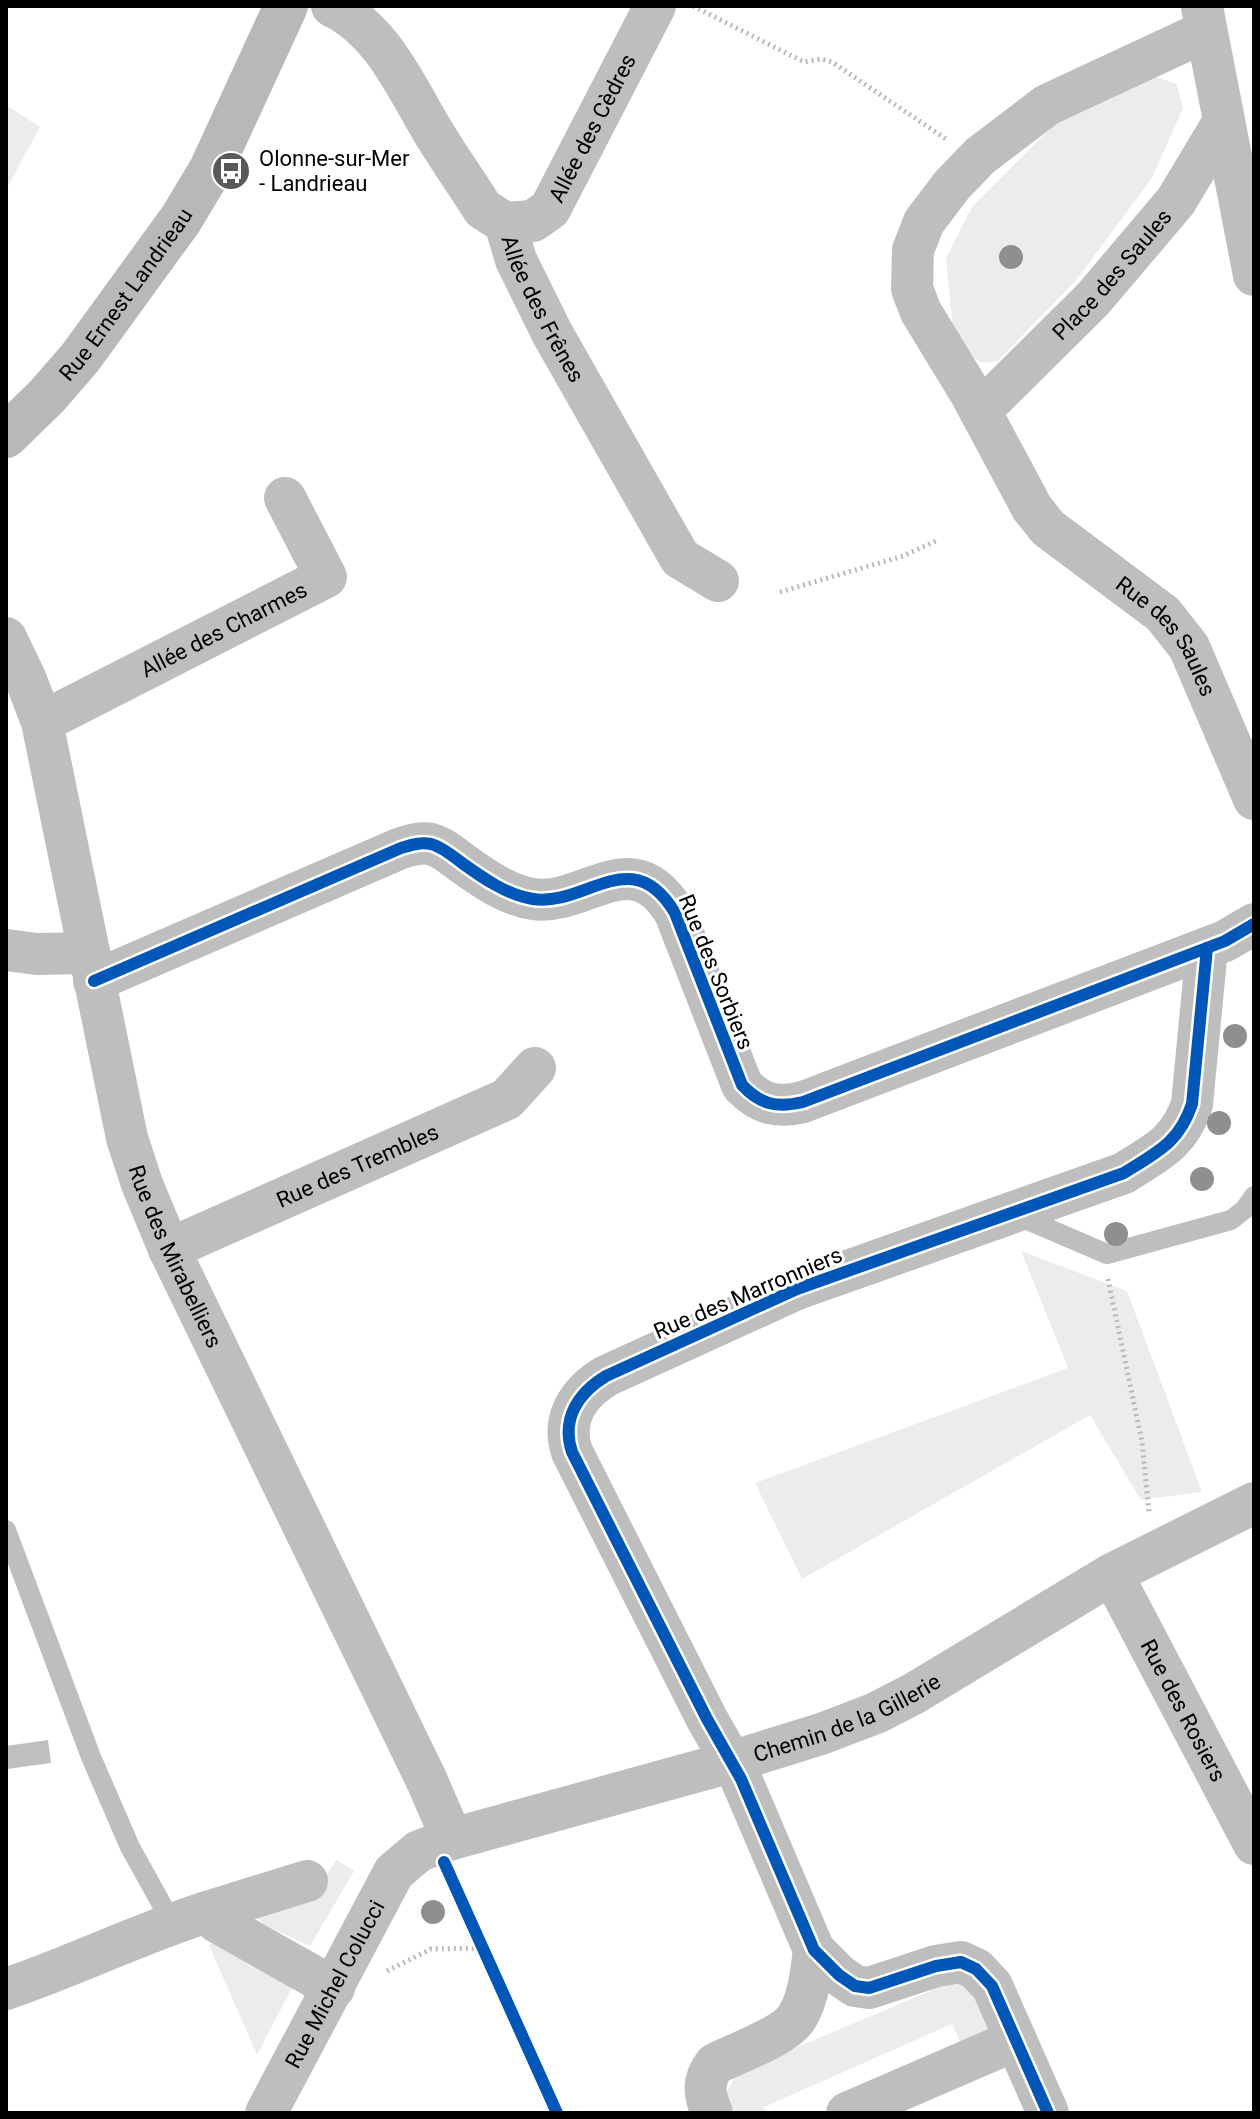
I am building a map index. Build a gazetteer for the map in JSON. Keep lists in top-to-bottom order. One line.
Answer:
{"streets":{"street":["Allée des Cèdres","Place des Saules","Rue Ernest Landrieau","Allée des Frênes","Allée des Charmes","Rue des Saules","Rue des Sorbiers","Rue des Trembles","Rue des Mirabelliers","Rue des Marronniers","Rue des Rosiers","Chemin de la Gillerie","Rue Michel Colucci"]},"crossings":[["Allée des Cèdres","Allée des Frênes"],["Place des Saules","Rue des Saules"],["Allée des Charmes","Rue des Mirabelliers"],["Rue des Sorbiers","Rue des Mirabelliers"],["Rue des Sorbiers","Rue des Marronniers"],["Rue des Trembles","Rue des Mirabelliers"],["Rue des Mirabelliers","Chemin de la Gillerie"],["Rue des Marronniers","Chemin de la Gillerie"],["Rue des Rosiers","Chemin de la Gillerie"],["Chemin de la Gillerie","Rue Michel Colucci"]],"places":{"bus stop":["Olonne-sur-Mer - Landrieau"]}}
